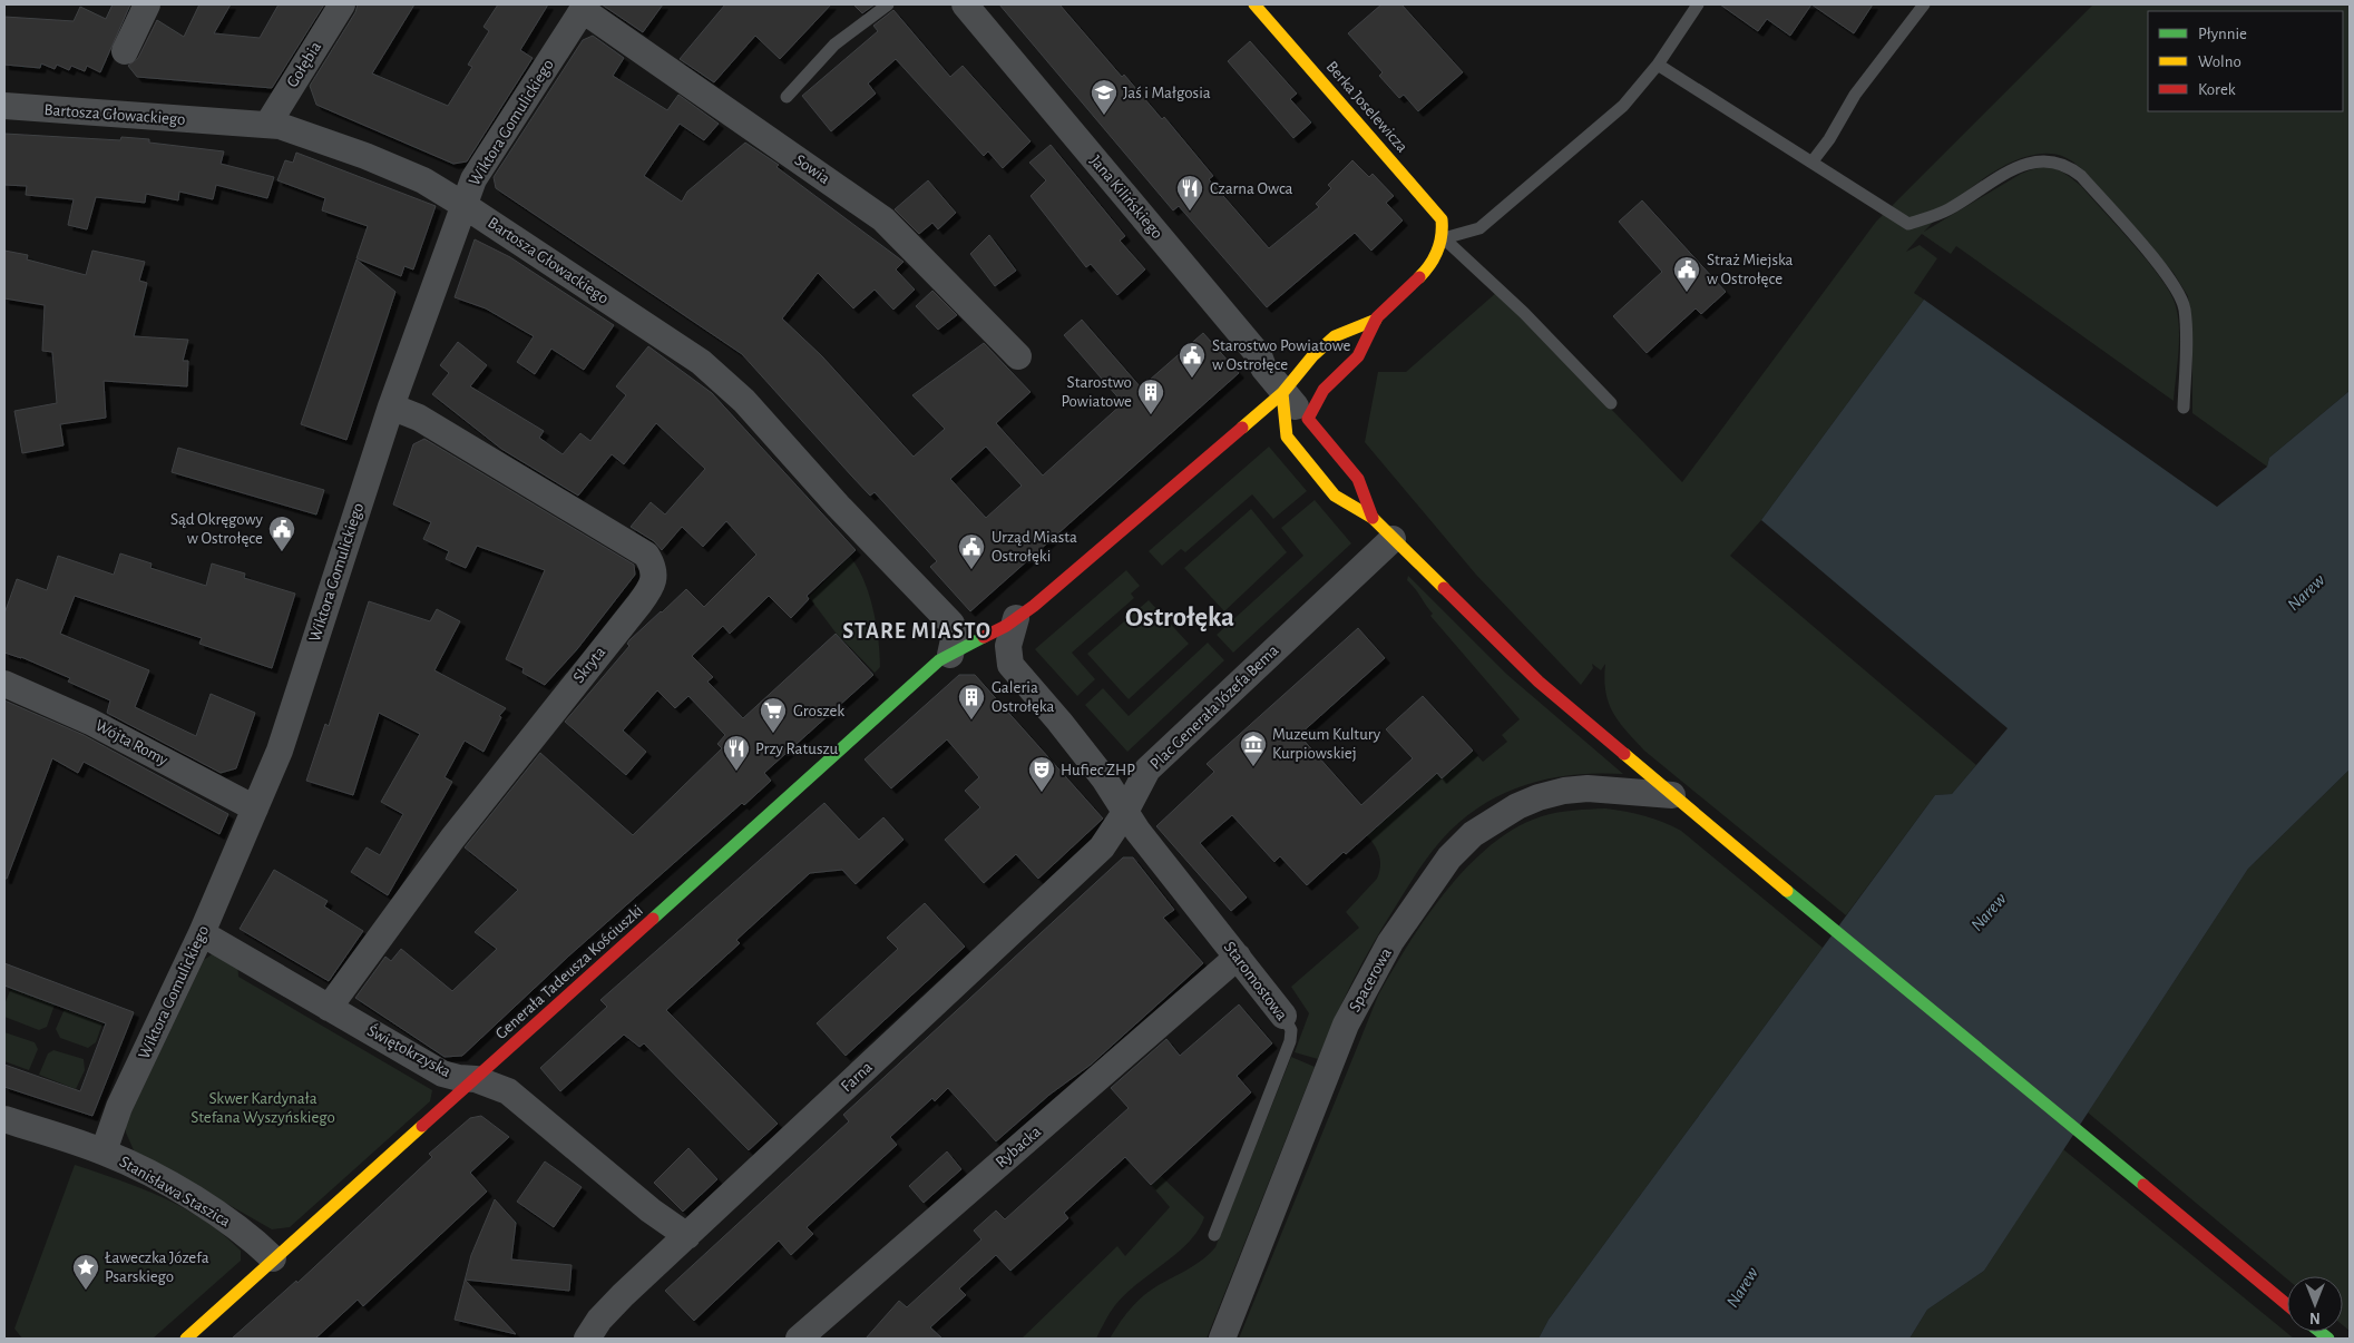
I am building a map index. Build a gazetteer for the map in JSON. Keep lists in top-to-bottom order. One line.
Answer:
{"streets":{"street":["Gołębia","Berka Joselewicza","Bartosza Głowackiego","Wiktora Gomulickiego","Sowia","Jana Kilińskiego","Skryta","Plac Generała Józefa Bema","Wójta Romy","Generała Tadeusza Kościuszki","Spacerowa","Staromostowa","Świętokrzyska","Farna","Rybacka","Stanisława Staszica"]},"crossings":[["Gołębia","Bartosza Głowackiego"],["Bartosza Głowackiego","Wiktora Gomulickiego"],["Bartosza Głowackiego","Generała Tadeusza Kościuszki"],["Wiktora Gomulickiego","Sowia"],["Wiktora Gomulickiego","Skryta"],["Wiktora Gomulickiego","Wójta Romy"],["Wiktora Gomulickiego","Świętokrzyska"],["Wiktora Gomulickiego","Stanisława Staszica"],["Skryta","Świętokrzyska"],["Plac Generała Józefa Bema","Staromostowa"],["Plac Generała Józefa Bema","Farna"],["Generała Tadeusza Kościuszki","Świętokrzyska"],["Generała Tadeusza Kościuszki","Stanisława Staszica"],["Staromostowa","Farna"],["Staromostowa","Rybacka"],["Świętokrzyska","Farna"]],"districts":["Ostrołęka","STARE MIASTO"],"water":["Narew"],"parks":["Skwer Kardynała Stefana Wyszyńskiego"],"places":{"school or university":["Jaś i Małgosia"],"restaurant":["Czarna Owca","Przy Ratuszu"],"public building":["Straż Miejska w Ostrołęce","Starostwo Powiatowe w Ostrołęce","Sąd Okręgowy w Ostrołęce","Urząd Miasta Ostrołęki"],"building":["Starostwo Powiatowe","Galeria Ostrołęka"],"supermarket":["Groszek"],"museum":["Muzeum Kultury Kurpiowskiej"],"theatre":["Hufiec ZHP"],"place":["Ławeczka Józefa Psarskiego"]},"legend":["Płynnie","Wolno","Korek"],"north":"bottom"}
